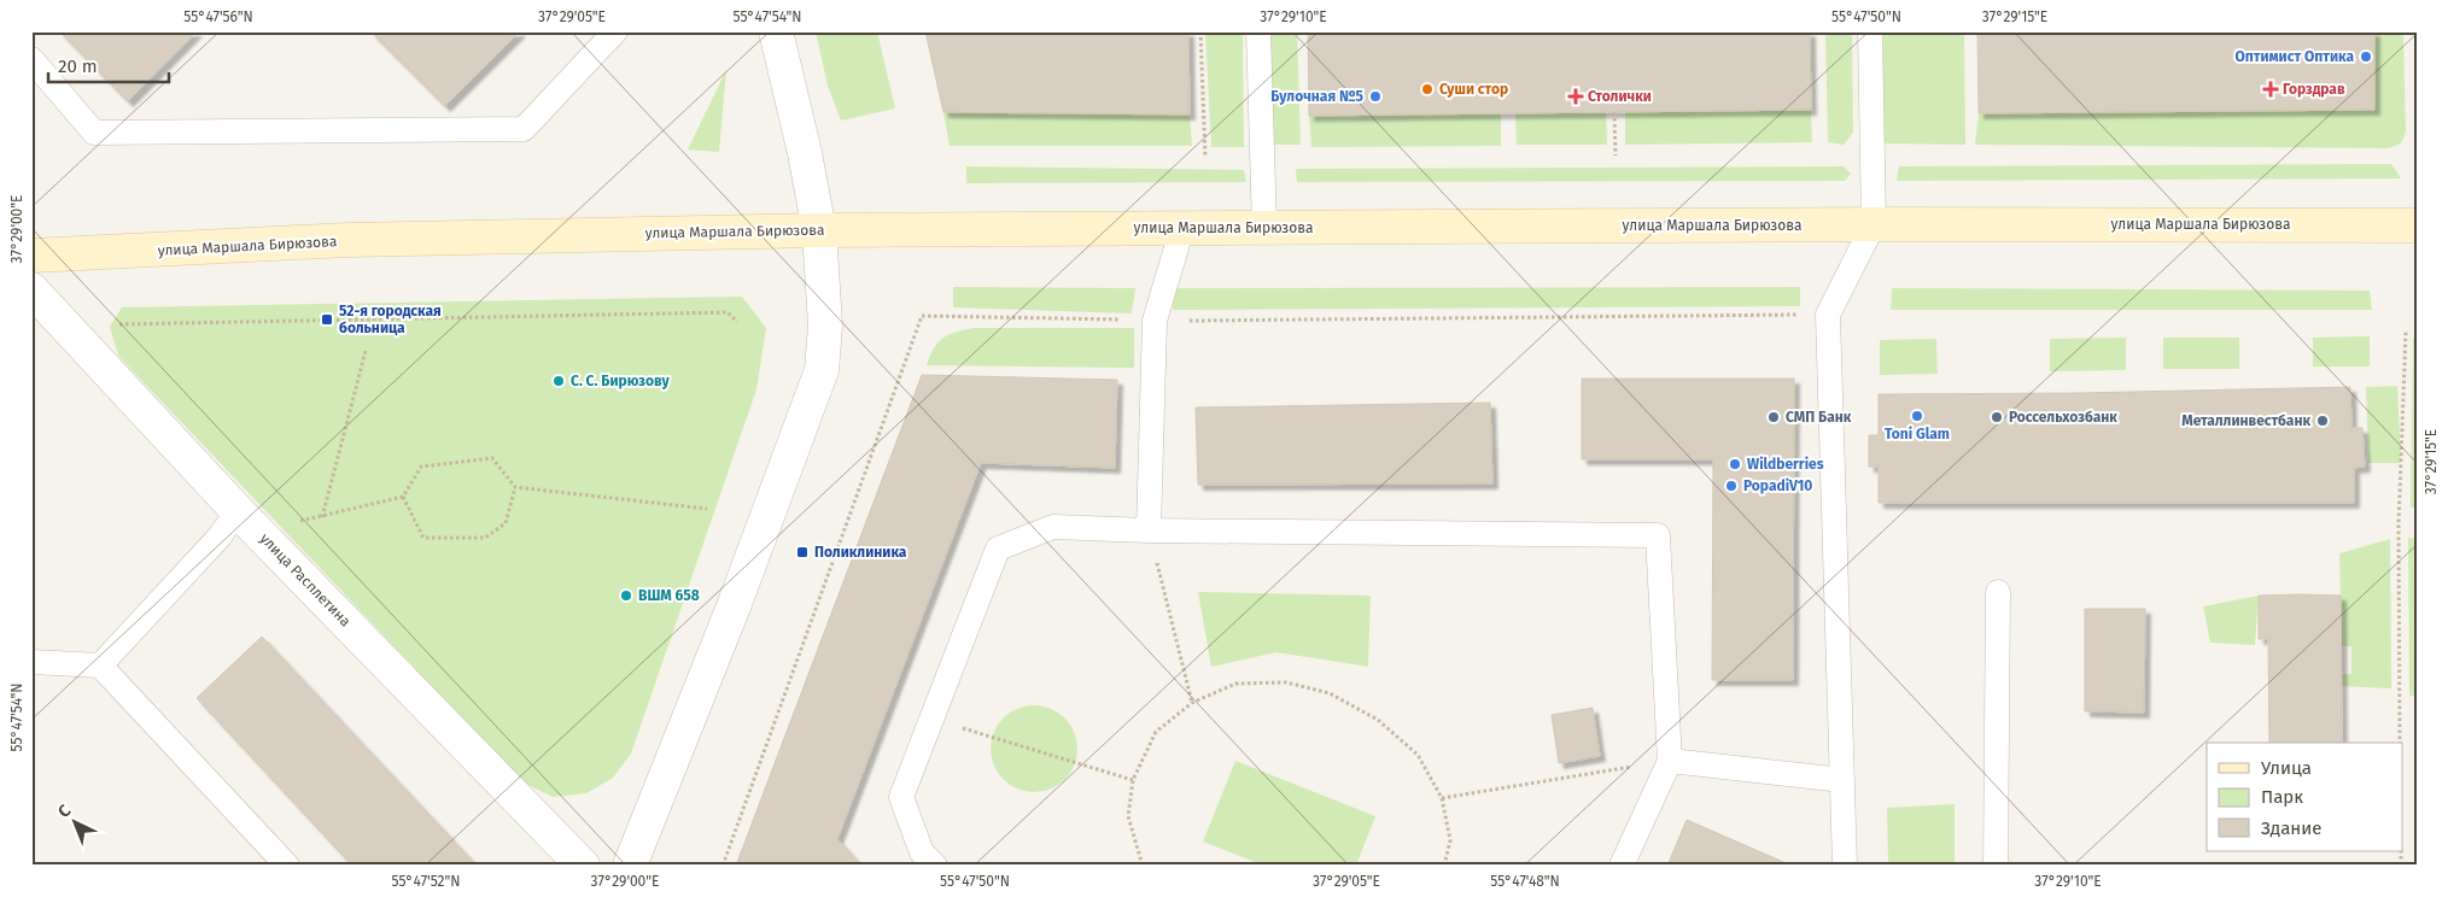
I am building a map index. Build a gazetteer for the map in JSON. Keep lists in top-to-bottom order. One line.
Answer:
{"streets":{"main road":["улица Маршала Бирюзова"],"street":["улица Расплетина"]},"places":{"other":["Оптимист Оптика","Суши стор","Булочная №5","С. С. Бирюзову","Toni Glam","СМП Банк","Россельхозбанк","Металлинвестбанк","Wildberries","PopadiV10","ВШM 658"],"health":["Горздрав","Столички"],"transit":["52-я городская больница","Поликлиника"]},"legend":["Улица","Парк","Здание"],"scale_bar":"20 m","north":"top left","coordinates":["55°47'56\"N","37°29'05\"E","55°47'54\"N","37°29'10\"E","55°47'50\"N","37°29'15\"E","37°29'00\"E","55°47'52\"N","55°47'48\"N"]}
